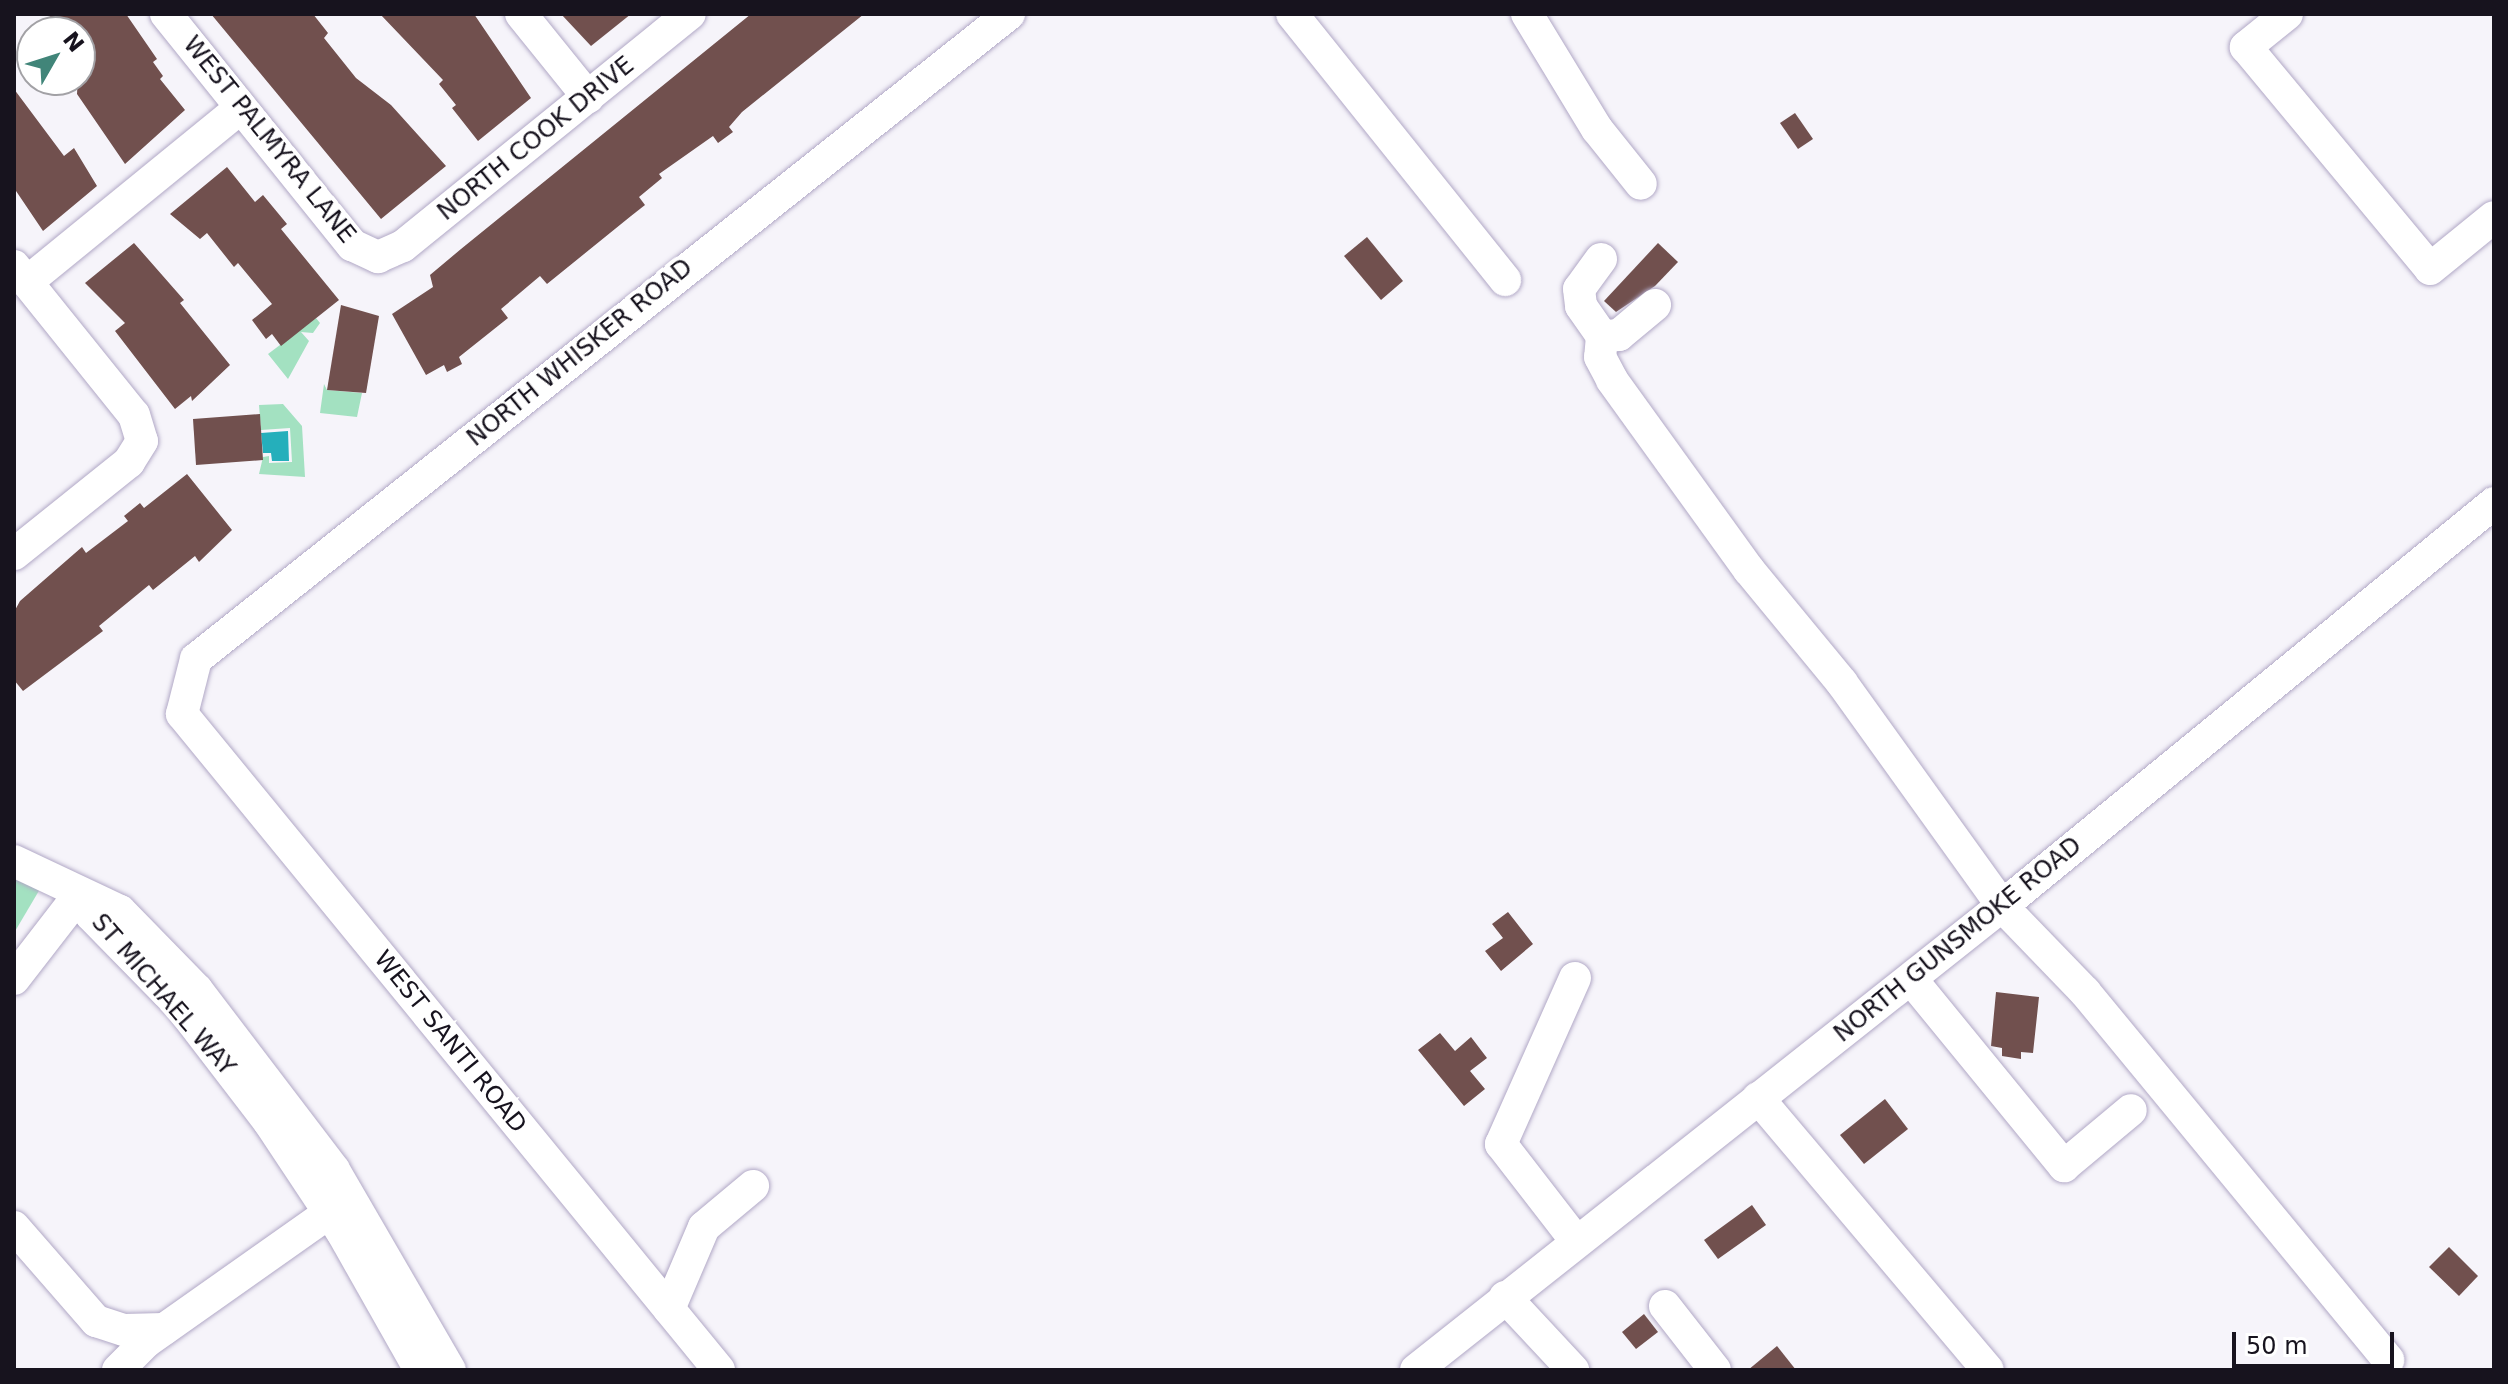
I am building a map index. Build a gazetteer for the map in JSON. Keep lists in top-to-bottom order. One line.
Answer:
{"streets":{"street":["NORTH COOK DRIVE","WEST PALMYRA LANE","NORTH WHISKER ROAD","NORTH GUNSMOKE ROAD","ST MICHAEL WAY","WEST SANTI ROAD"]},"crossings":[["NORTH COOK DRIVE","WEST PALMYRA LANE"],["NORTH WHISKER ROAD","WEST SANTI ROAD"]],"scale_bar":"50 m","north":"top right"}
